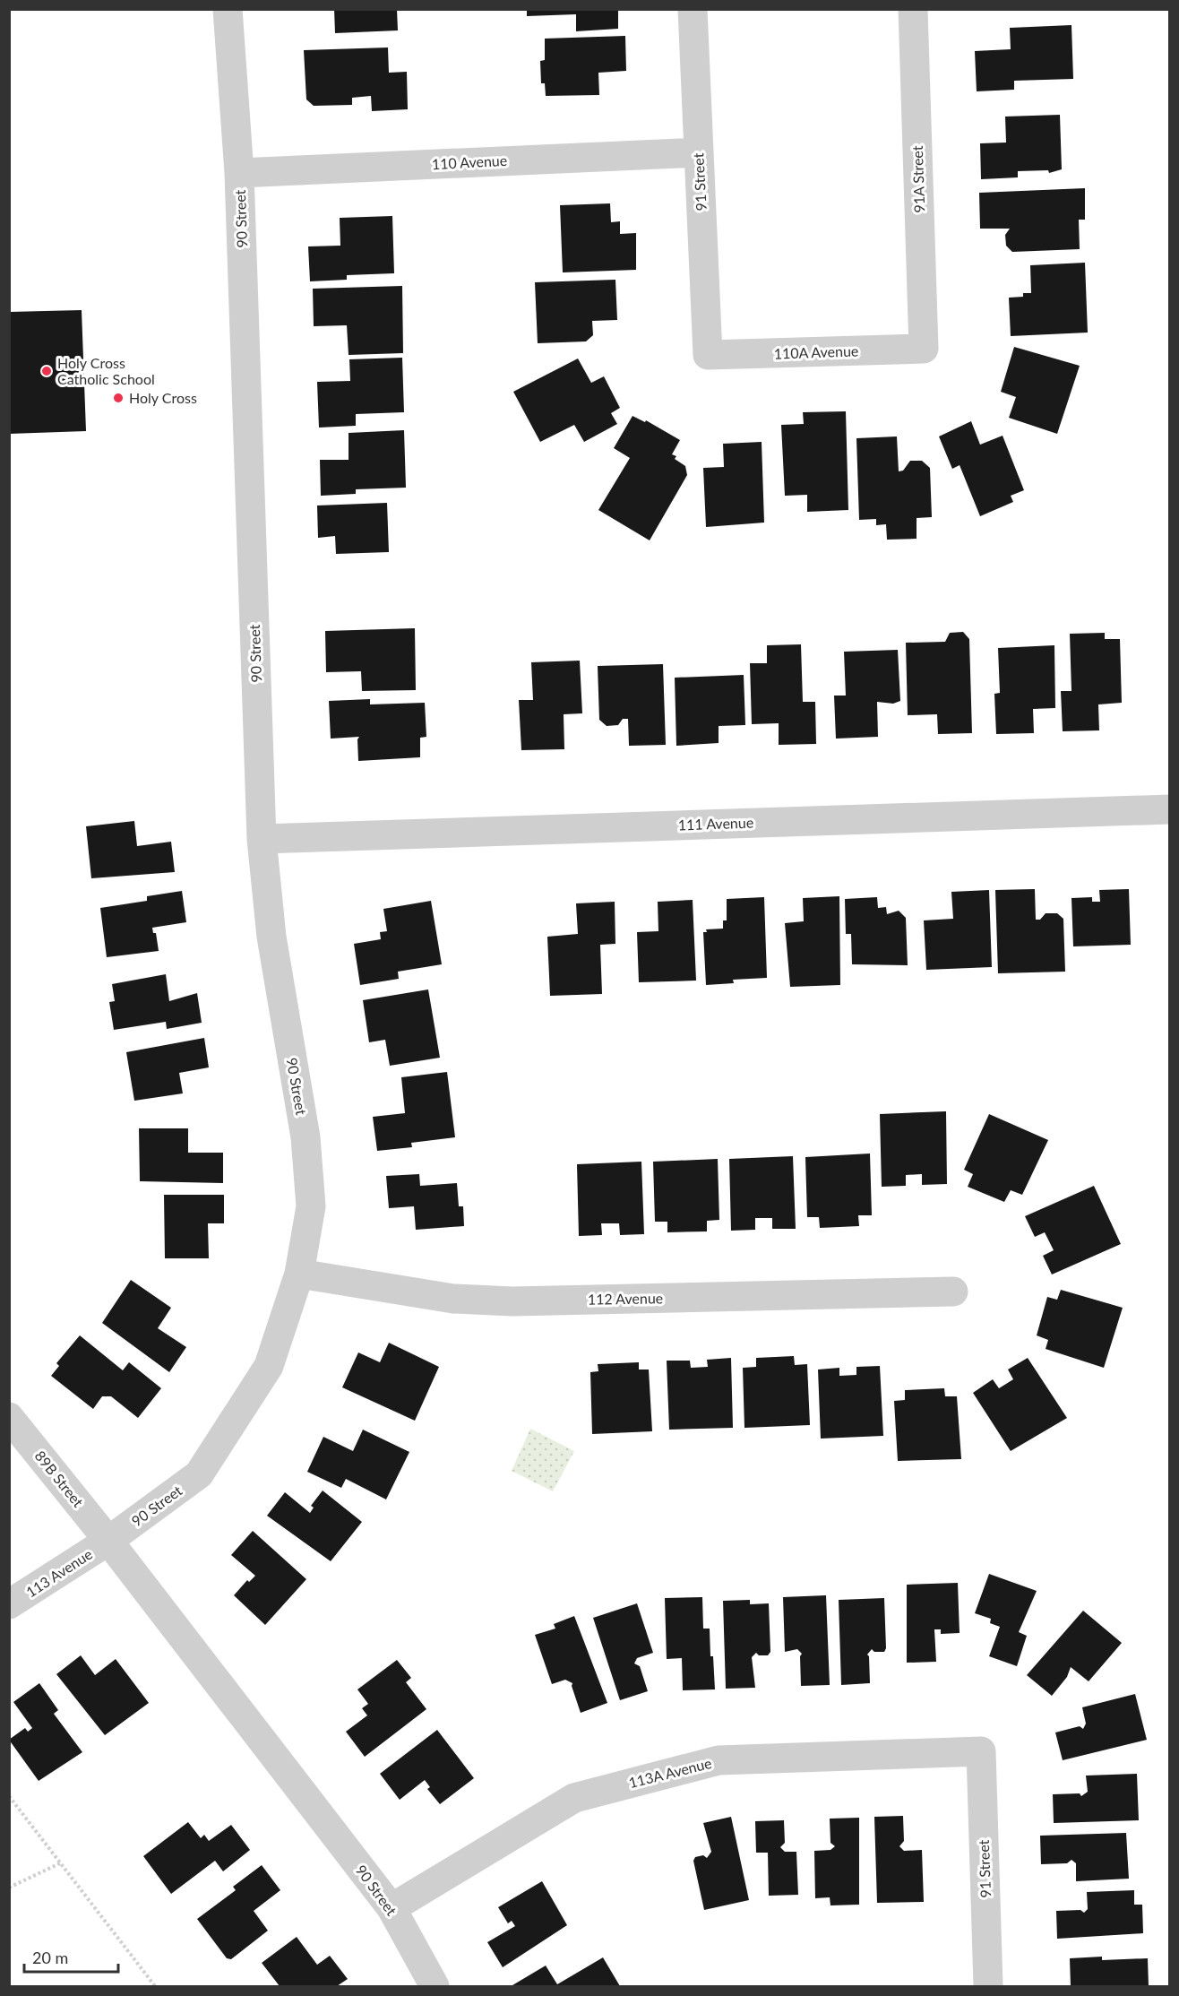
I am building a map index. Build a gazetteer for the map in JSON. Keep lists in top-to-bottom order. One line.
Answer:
{"streets":{"street":["110 Avenue","91A Street","91 Street","90 Street","110A Avenue","111 Avenue","112 Avenue","89B Street","113 Avenue","113A Avenue"]},"crossings":[["110 Avenue","91 Street"],["110 Avenue","90 Street"],["91A Street","110A Avenue"],["91 Street","110A Avenue"],["91 Street","113A Avenue"],["90 Street","111 Avenue"],["90 Street","112 Avenue"],["90 Street","89B Street"],["90 Street","113 Avenue"],["90 Street","113A Avenue"],["89B Street","113 Avenue"]],"places":["Holy Cross Catholic School","Holy Cross"],"scale_bar":"20 m"}
